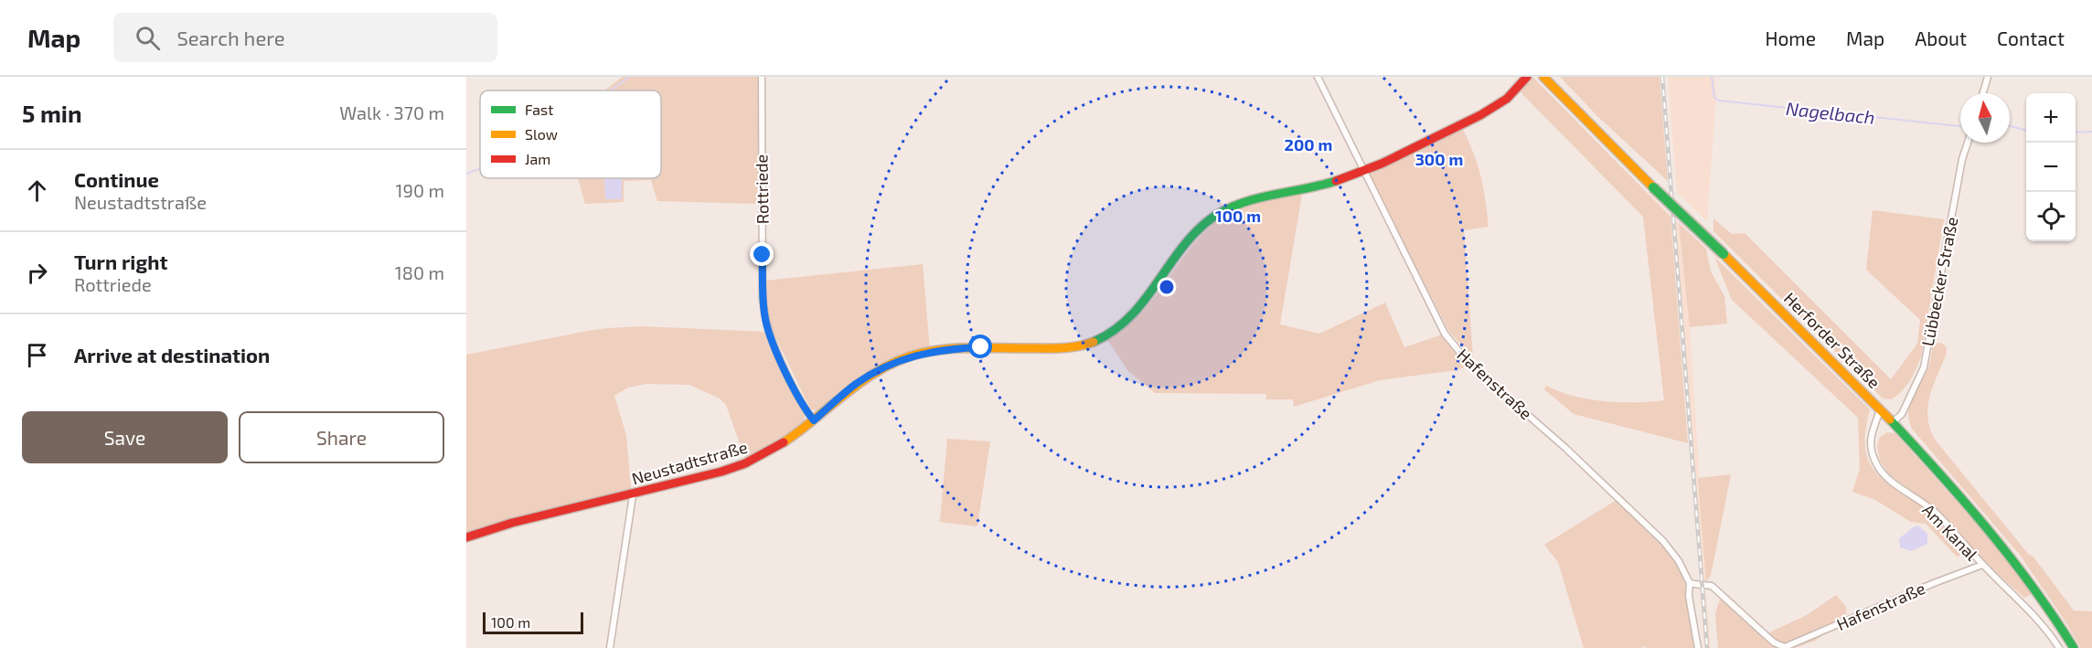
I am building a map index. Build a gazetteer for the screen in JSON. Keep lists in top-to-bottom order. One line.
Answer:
{"streets":{"street":["Rottriede","Lübbecker Straße","Herforder Straße","Hafenstraße","Neustadtstraße","Am Kanal"]},"crossings":[["Rottriede","Neustadtstraße"],["Lübbecker Straße","Herforder Straße"],["Herforder Straße","Am Kanal"],["Hafenstraße","Neustadtstraße"],["Hafenstraße","Am Kanal"]],"water":["Nagelbach"],"legend":["Fast","Slow","Jam"],"scale_bar":"100 m","north":"top","page":{"header":"Map","search":"Search here","nav":["Home","Map","About","Contact"],"heading":["5 min","Walk · 370 m"],"map_buttons":["+","−"],"list":[["Continue","Neustadtstraße","190 m"],["Turn right","Rottriede","180 m"],"Arrive at destination"],"buttons":["Save","Share"],"scale":"100 m"},"rings":["200 m","300 m","100 m"]}
